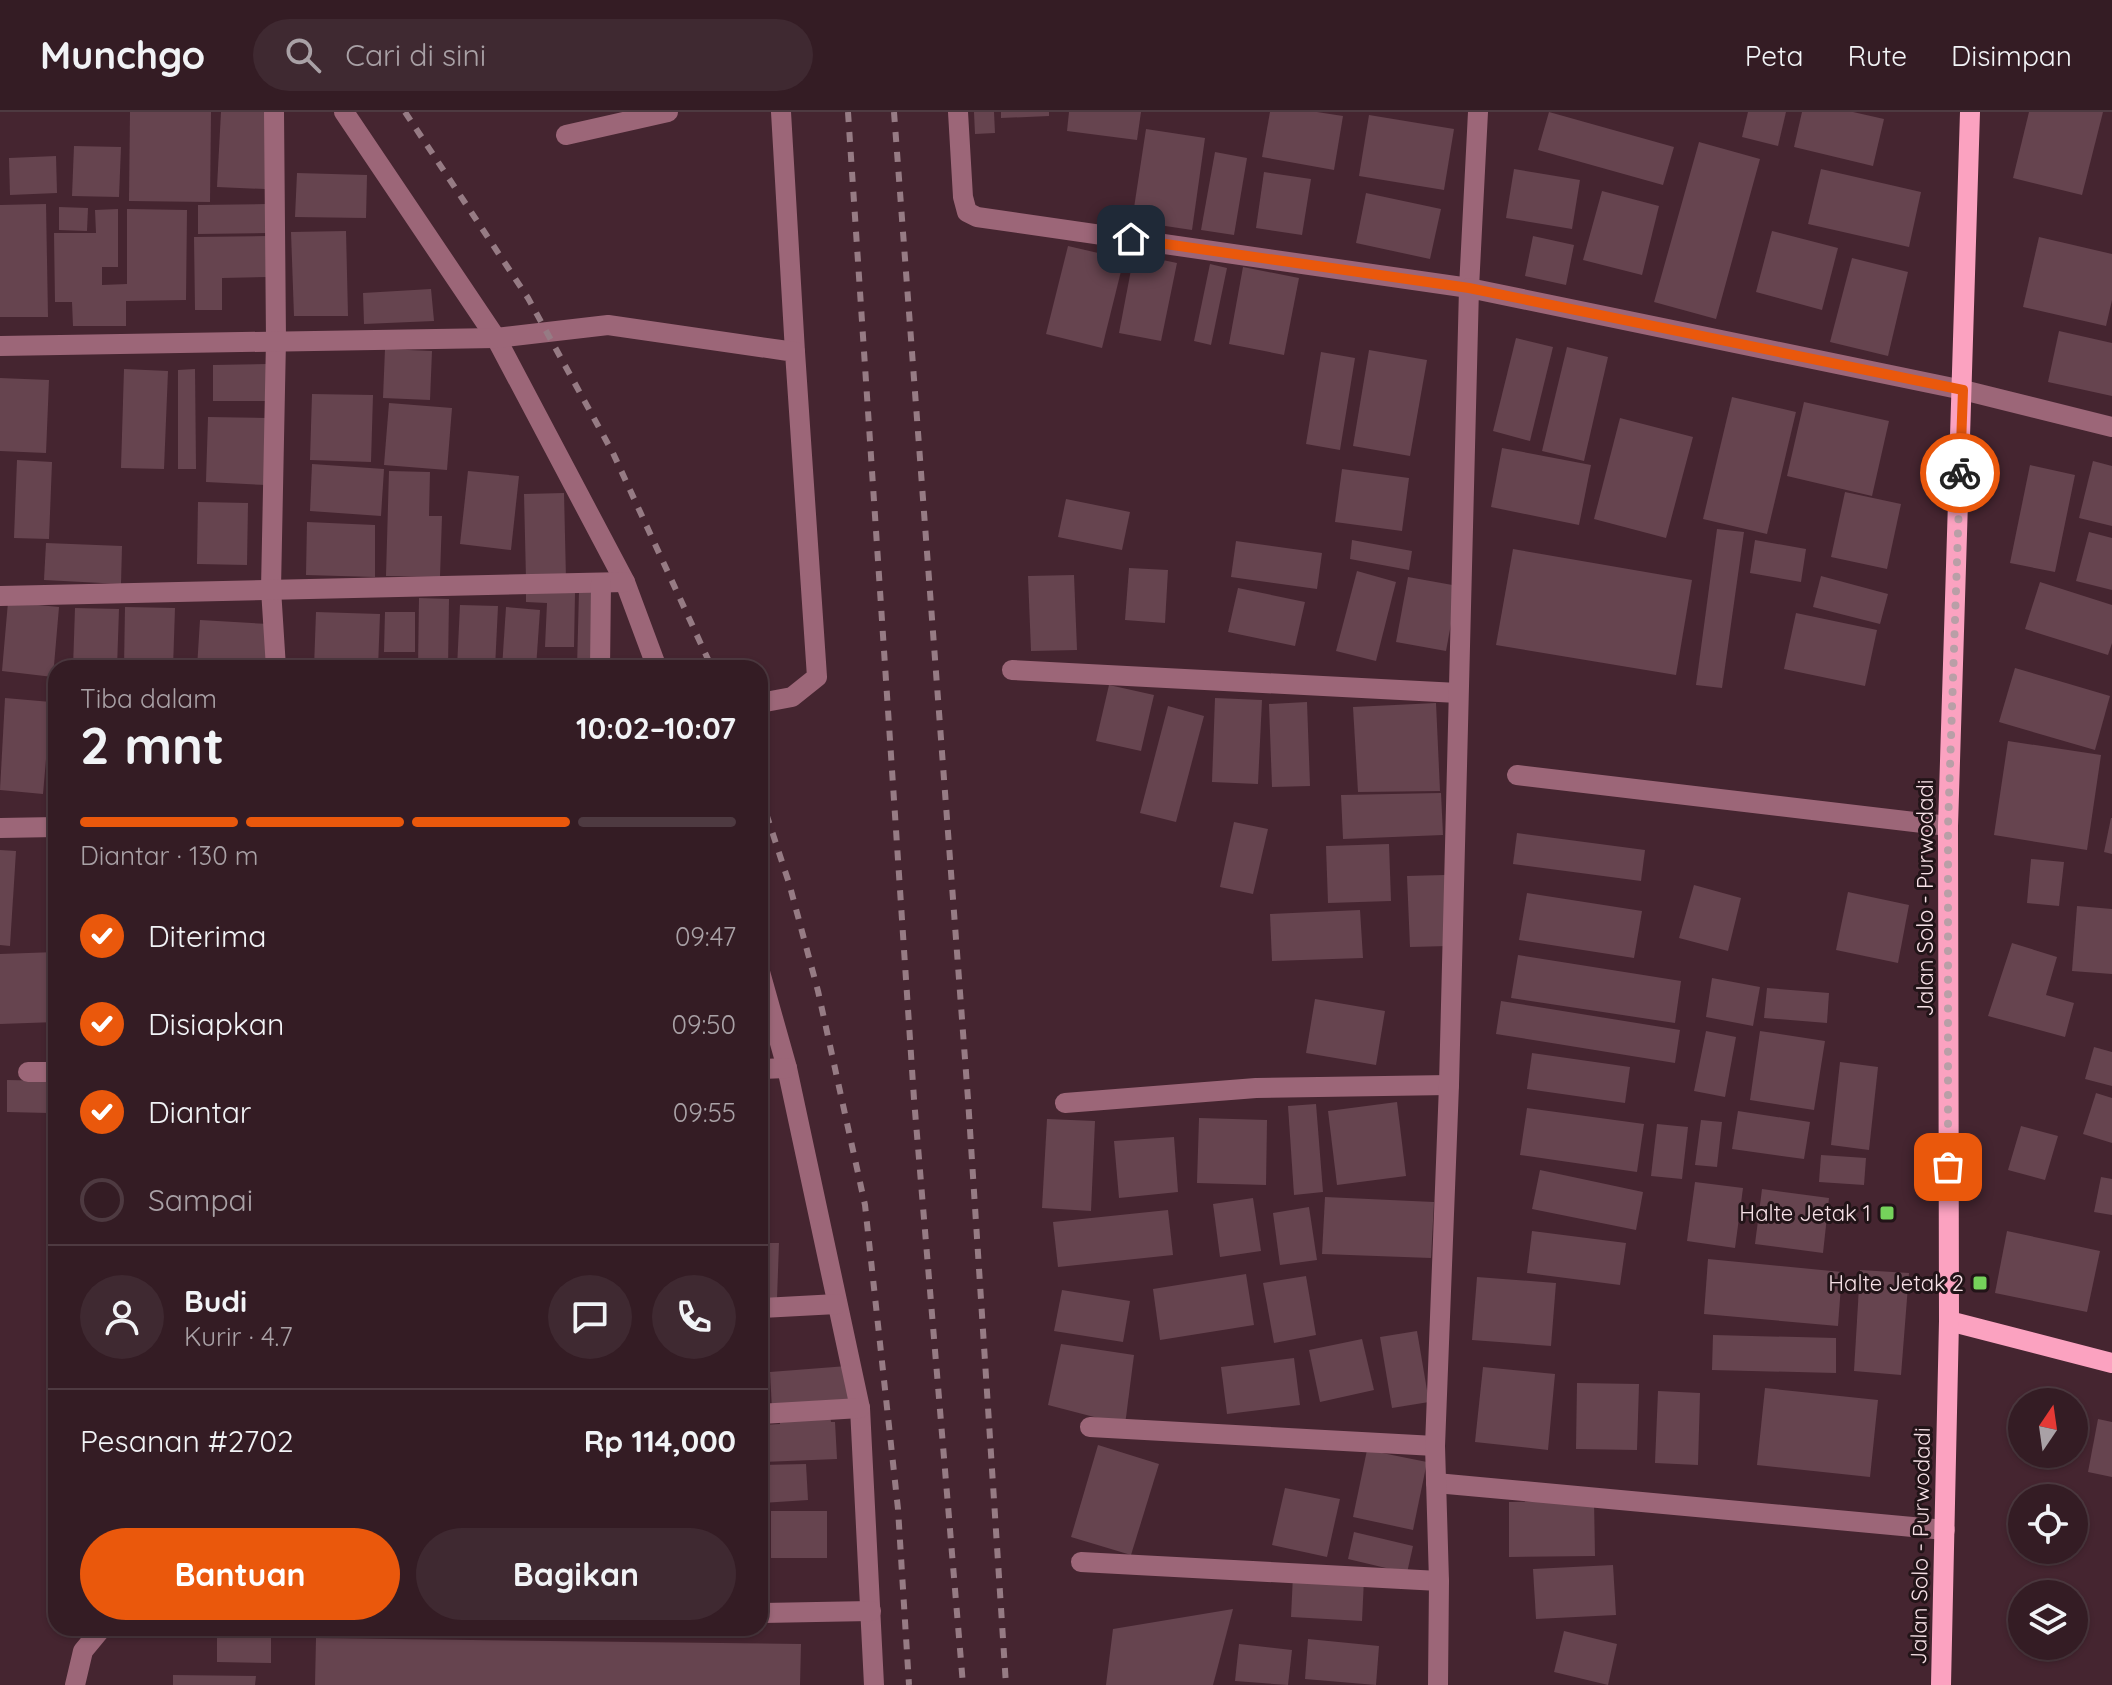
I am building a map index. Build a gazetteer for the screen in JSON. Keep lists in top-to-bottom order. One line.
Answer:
{"streets":{"main road":["Jalan Solo - Purwodadi"]},"places":{"transit":["Halte Jetak 1","Halte Jetak 2"]},"north":"top","page":{"header":"Munchgo","search":"Cari di sini","nav":["Peta","Rute","Disimpan"],"heading":["2 mnt","Tiba dalam","10:02–10:07"],"panel":["Budi","Kurir · 4.7","Pesanan #2702","Rp 114,000"],"bar":"Diantar · 130 m","list":[["Diterima","09:47"],["Disiapkan","09:50"],["Diantar","09:55"],"Sampai"],"buttons":["Bantuan","Bagikan"]}}
